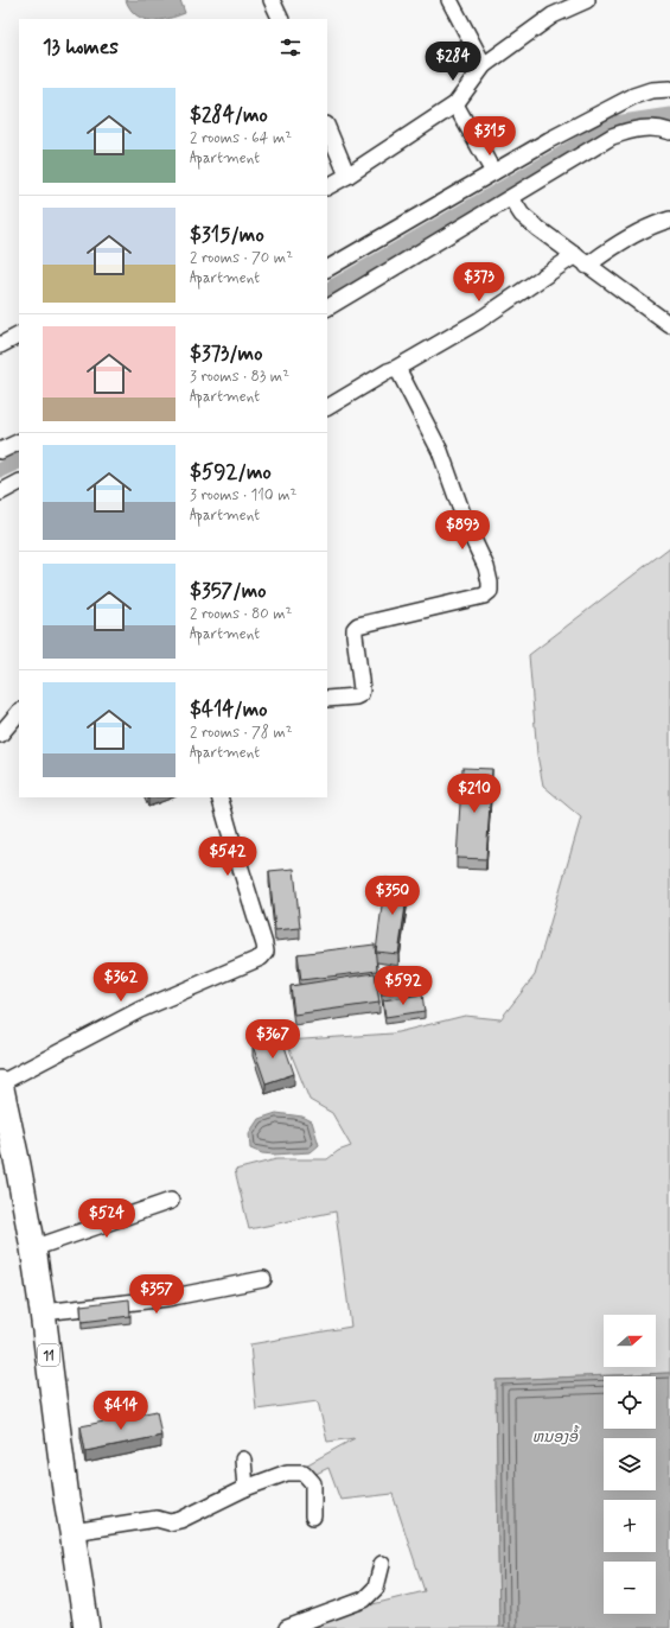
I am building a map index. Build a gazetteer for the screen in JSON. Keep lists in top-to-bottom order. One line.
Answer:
{"streets":{"highway":["11"]},"water":["ຫນອງອໍ້"],"north":"right","page":{"heading":"13 homes","price":["$284","$315","$373","$893","$210","$542","$350","$362","$592","$367","$524","$357","$414"],"list":[{"name":"$284/mo","note":"2 rooms · 64 m² · Apartment"},{"name":"$315/mo","note":"2 rooms · 70 m² · Apartment"},{"name":"$373/mo","note":"3 rooms · 83 m² · Apartment"},{"name":"$592/mo","note":"3 rooms · 110 m² · Apartment"},{"name":"$357/mo","note":"2 rooms · 80 m² · Apartment"},{"name":"$414/mo","note":"2 rooms · 78 m² · Apartment"}],"map_buttons":["+","−"]}}
